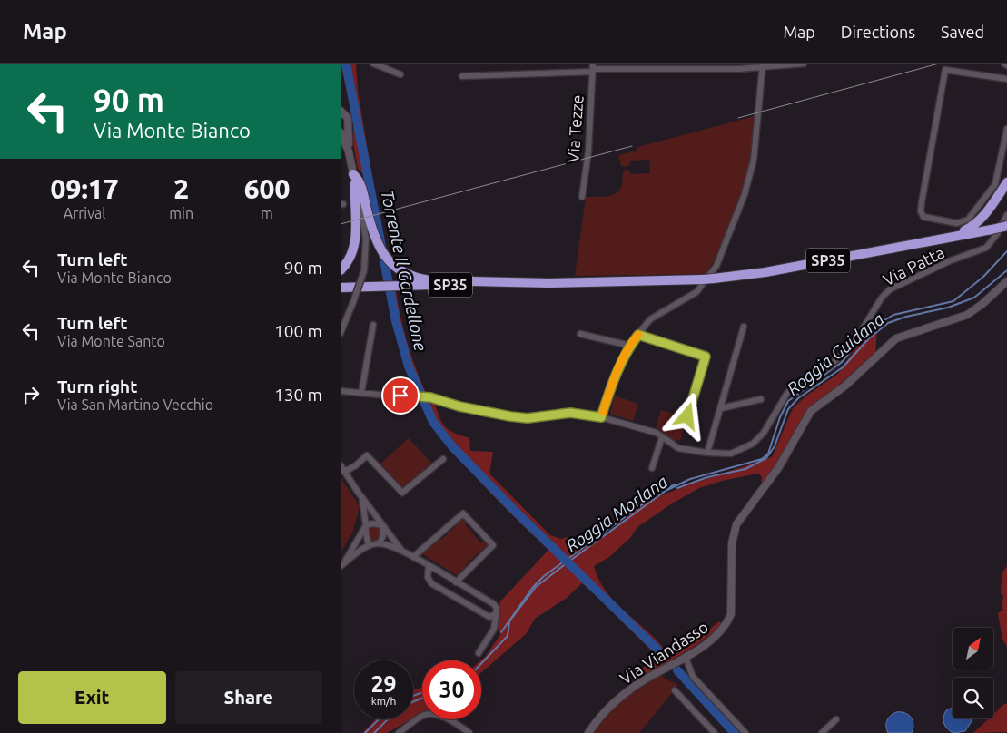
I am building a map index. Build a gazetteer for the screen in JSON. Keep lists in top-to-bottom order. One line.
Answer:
{"streets":{"highway":["SP35"],"street":["Via Tezze","Via Patta","Via Viandasso"]},"water":["Torrente Il Gardellone","Roggia Guidana","Roggia Morlana"],"north":"top right","page":{"header":"Map","nav":["Map","Directions","Saved"],"turn":["90 m","Via Monte Bianco"],"eta":["09:17","Arrival","2","min","600","m"],"list":[{"name":"Turn left","note":"Via Monte Bianco","value":"90 m"},{"name":"Turn left","note":"Via Monte Santo","value":"100 m"},{"name":"Turn right","note":"Via San Martino Vecchio","value":"130 m"}],"speed":"29 km/h","limit":"30","buttons":["Exit","Share"]}}
